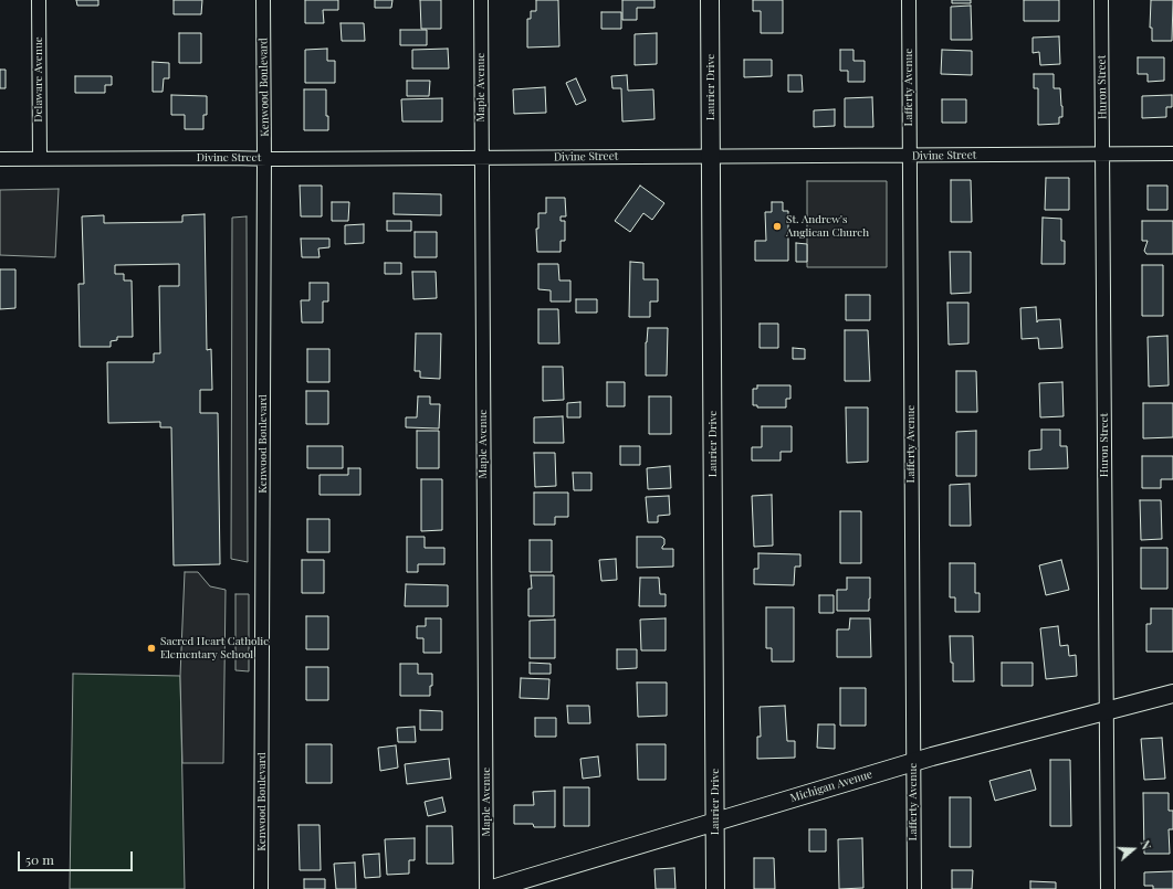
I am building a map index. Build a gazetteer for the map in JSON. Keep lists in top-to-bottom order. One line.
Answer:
{"streets":{"street":["Delaware Avenue","Kenwood Boulevard","Maple Avenue","Laurier Drive","Lafferty Avenue","Huron Street","Divine Street","Michigan Avenue"]},"crossings":[["Delaware Avenue","Divine Street"],["Kenwood Boulevard","Divine Street"],["Maple Avenue","Divine Street"],["Laurier Drive","Divine Street"],["Laurier Drive","Michigan Avenue"],["Lafferty Avenue","Divine Street"],["Lafferty Avenue","Michigan Avenue"],["Huron Street","Divine Street"],["Huron Street","Michigan Avenue"]],"places":["St. Andrew's Anglican Church","Sacred Heart Catholic Elementary School"],"scale_bar":"50 m","north":"right"}
